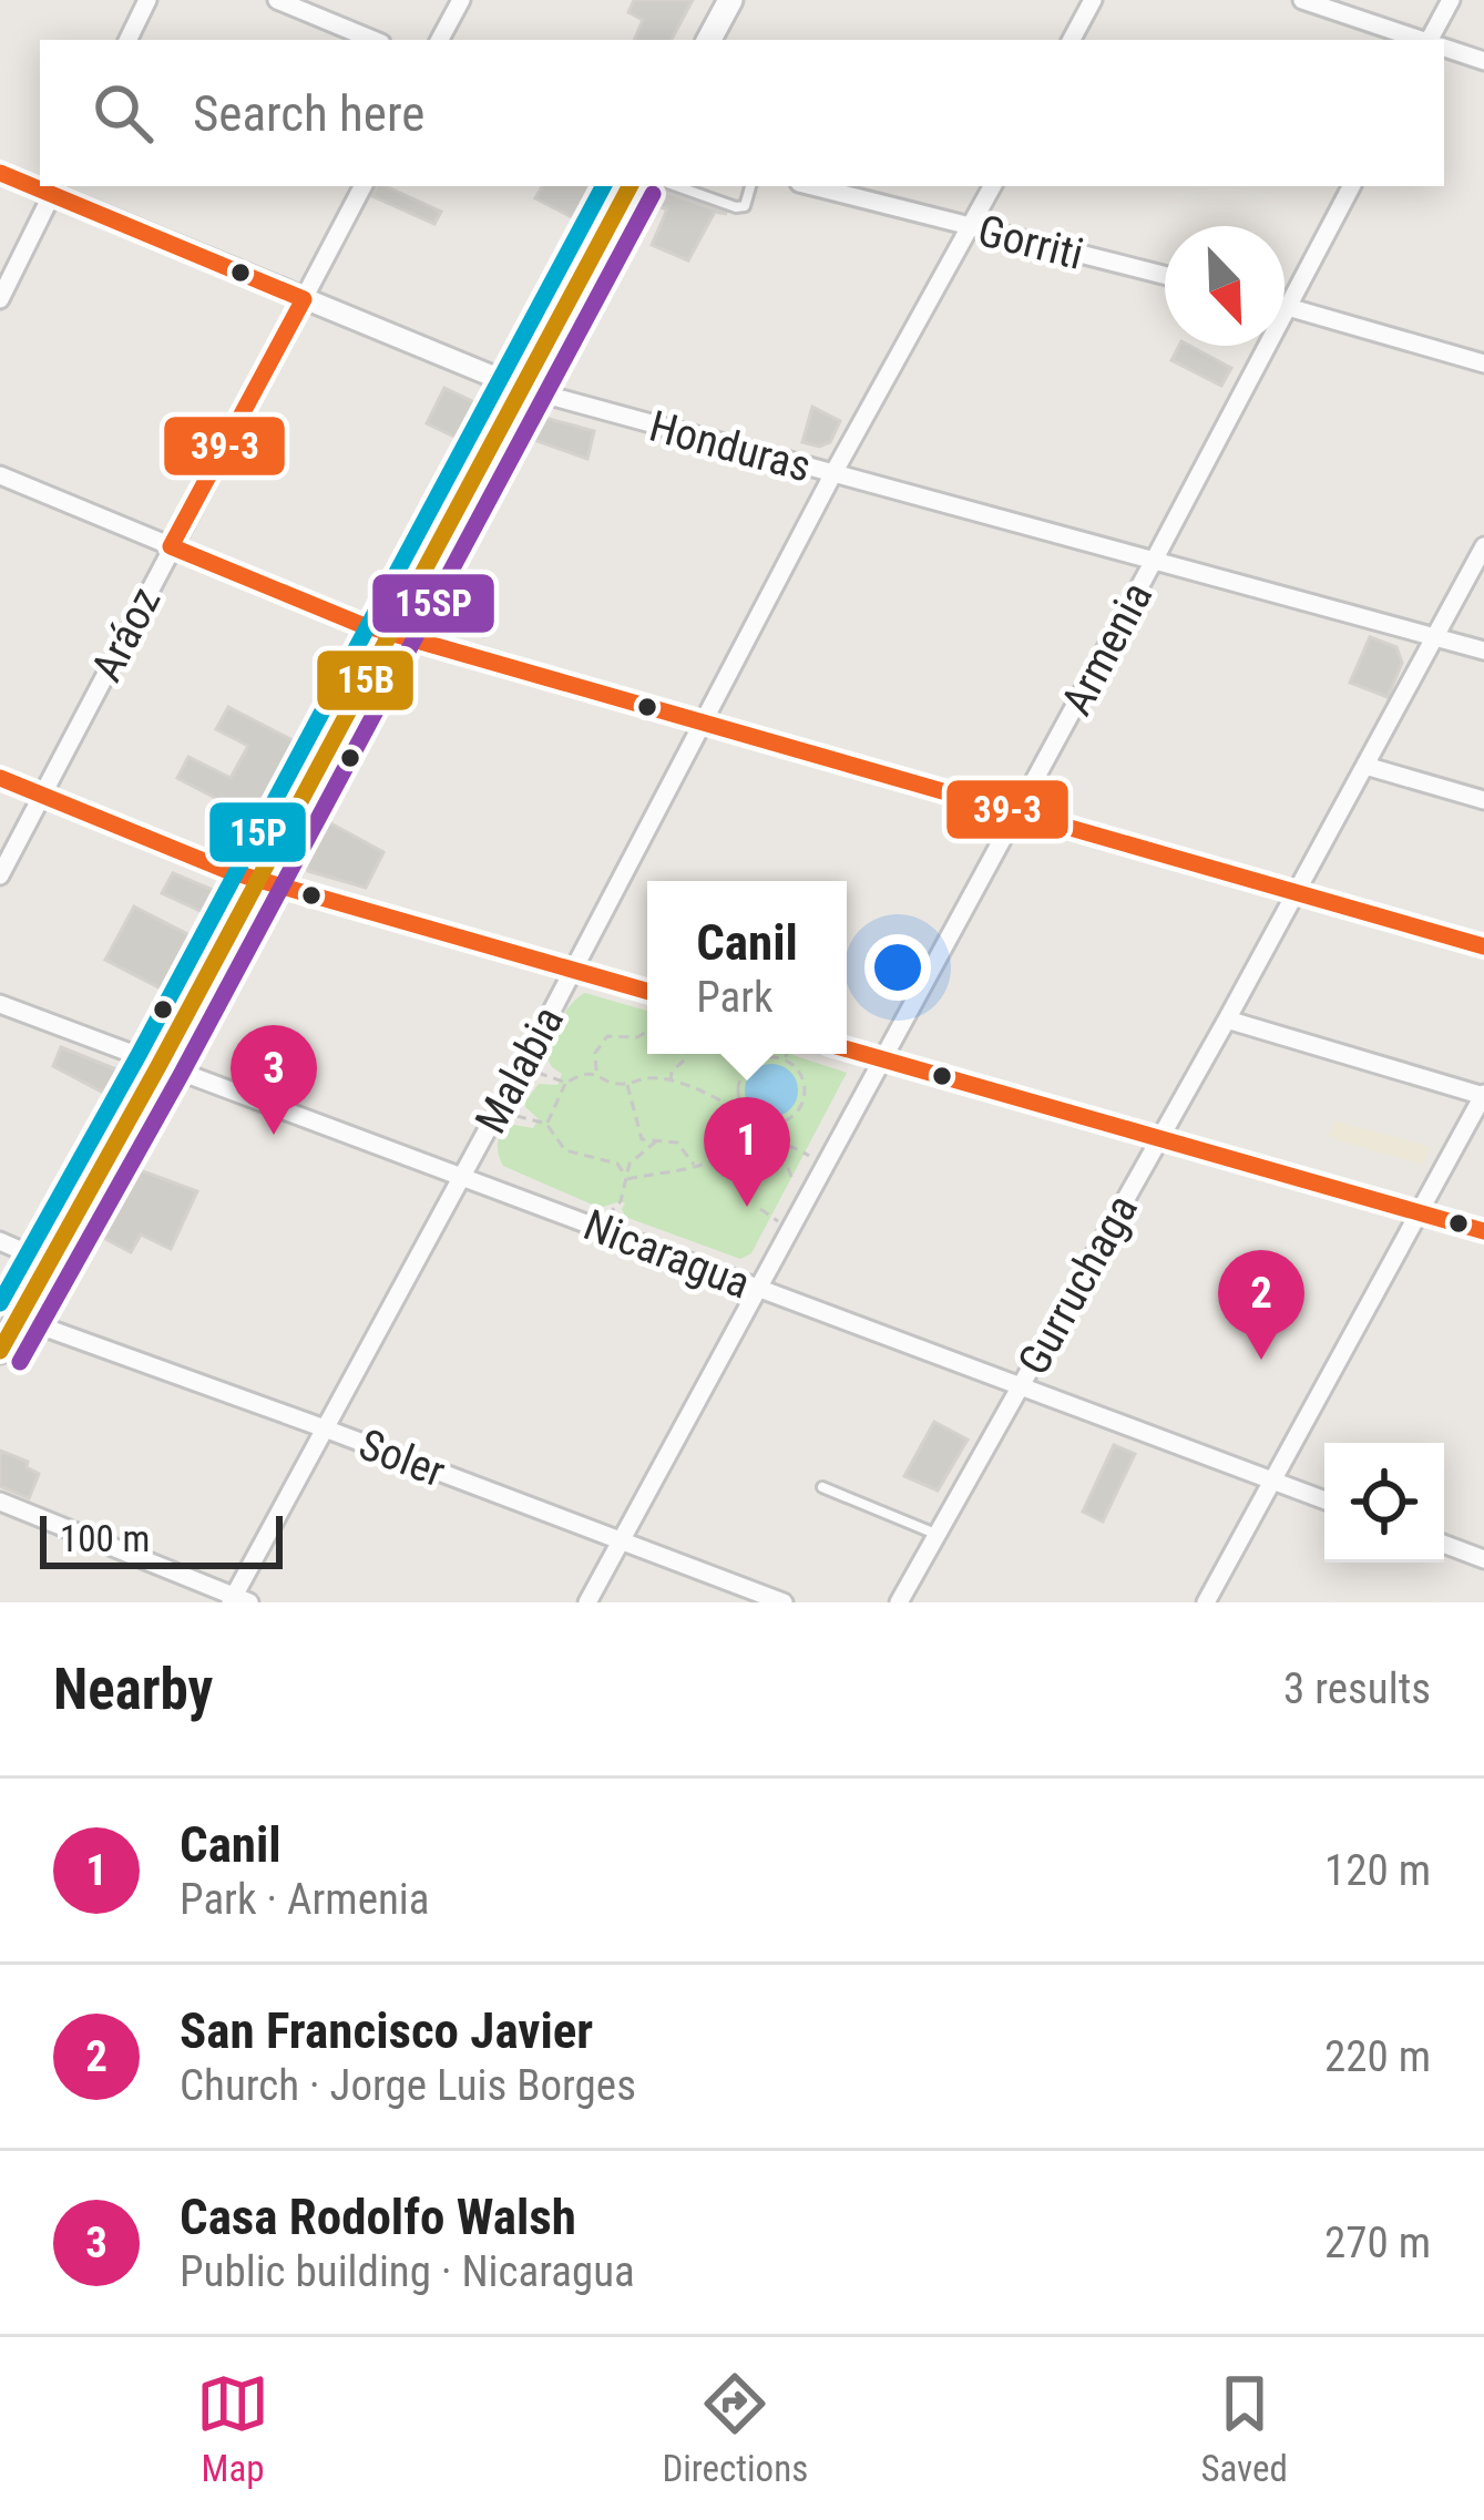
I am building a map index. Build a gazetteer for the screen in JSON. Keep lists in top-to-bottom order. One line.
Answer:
{"streets":{"street":["Gorriti","Honduras","Aráoz","Armenia","Malabia","Nicaragua","Gurruchaga","Soler"]},"crossings":[["Gorriti","Malabia"],["Honduras","Aráoz"],["Honduras","Armenia"],["Honduras","Malabia"],["Honduras","Gurruchaga"],["Armenia","Nicaragua"],["Armenia","Soler"],["Malabia","Nicaragua"],["Malabia","Soler"],["Nicaragua","Gurruchaga"]],"lines":["transit line 39-3","transit line 15B","transit line 15P","transit line 15SP"],"scale_bar":"100 m","north":"bottom right","page":{"search":"Search here","popup":["Canil","Park"],"pins":["3","1","2"],"scale":"100 m","heading":["Nearby","3 results"],"list":[{"mark":"1","name":"Canil","note":"Park · Armenia","value":"120 m"},{"mark":"2","name":"San Francisco Javier","note":"Church · Jorge Luis Borges","value":"220 m"},{"mark":"3","name":"Casa Rodolfo Walsh","note":"Public building · Nicaragua","value":"270 m"}],"nav":["Map","Directions","Saved"]}}
